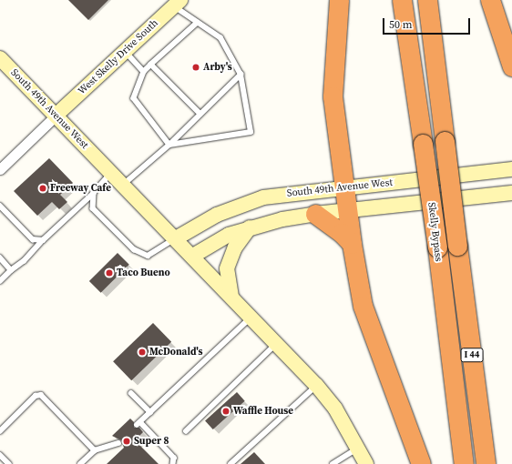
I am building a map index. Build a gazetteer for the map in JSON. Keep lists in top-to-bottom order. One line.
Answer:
{"streets":{"highway":["Skelly Bypass","I 44"],"street":["West Skelly Drive South","South 49th Avenue West"]},"crossings":[["West Skelly Drive South","South 49th Avenue West"]],"places":["Arby's","Freeway Cafe","Taco Bueno","McDonald's","Waffle House","Super 8"],"scale_bar":"50 m"}
